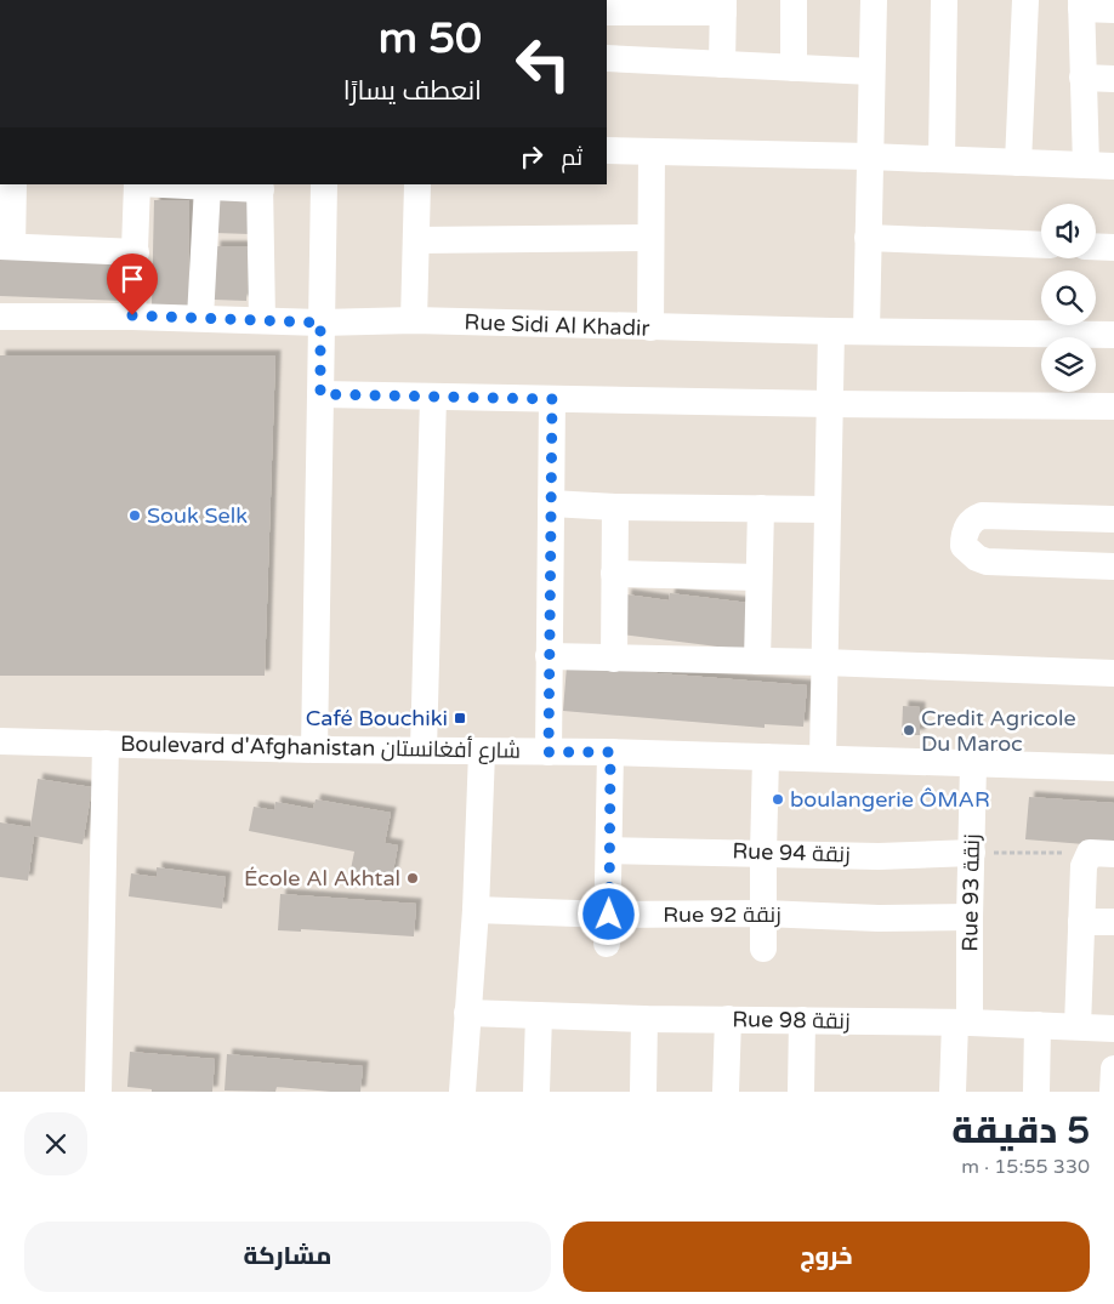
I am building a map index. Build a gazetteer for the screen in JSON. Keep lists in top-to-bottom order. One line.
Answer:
{"streets":{"street":["Rue Sidi Al Khadir","Boulevard d'Afghanistan شارع أفغانستان","Rue 94 زنقة","Rue 93 زنقة","Rue 92 زنقة","Rue 98 زنقة"]},"crossings":[["Boulevard d'Afghanistan شارع أفغانستان","Rue 93 زنقة"],["Rue 94 زنقة","Rue 93 زنقة"],["Rue 93 زنقة","Rue 92 زنقة"],["Rue 93 زنقة","Rue 98 زنقة"]],"places":{"other":["Souk Selk","Credit Agricole Du Maroc","boulangerie ÔMAR","École Al Akhtal"],"transit":["Café Bouchiki"]},"page":{"turn":["50 m","انعطف يسارًا"],"then":"ثم","heading":["5 دقيقة","330 m · 15:55"],"buttons":["خروج","مشاركة"]}}
